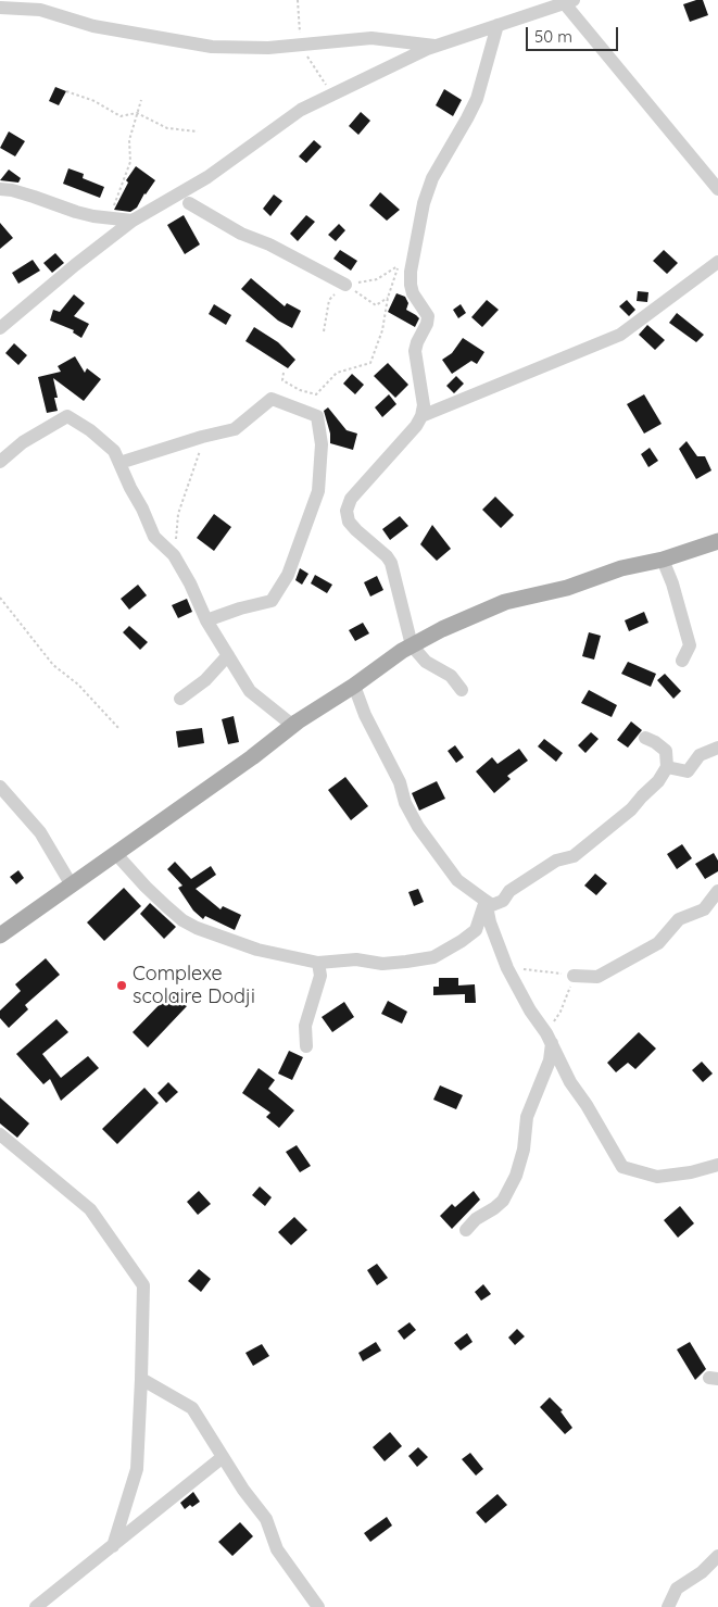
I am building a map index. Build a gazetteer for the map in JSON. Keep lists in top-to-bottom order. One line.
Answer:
{"places":["Complexe scolaire Dodji"],"scale_bar":"50 m"}
